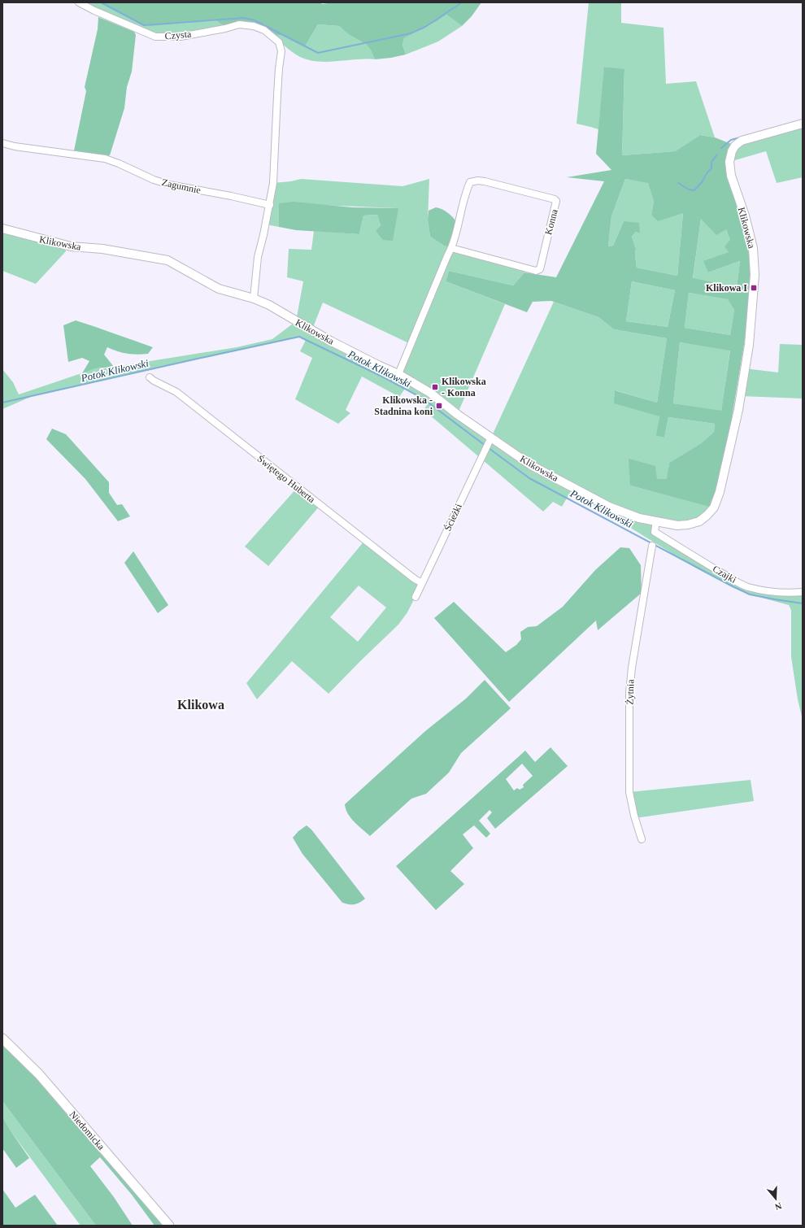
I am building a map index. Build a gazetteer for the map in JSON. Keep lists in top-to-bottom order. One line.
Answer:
{"streets":{"main road":["Niedomicka"],"street":["Czysta","Zagumnie","Konna","Klikowska","Świętego Huberta","Ścieżki","Czajki","Żytnia"]},"crossings":[["Czysta","Zagumnie"],["Konna","Klikowska"],["Klikowska","Ścieżki"],["Klikowska","Czajki"],["Świętego Huberta","Ścieżki"]],"districts":["Klikowa"],"water":["Potok Klikowski"],"places":{"transit":["Klikowa I","Klikowska - Konna","Klikowska - Stadnina koni"]},"north":"bottom"}
